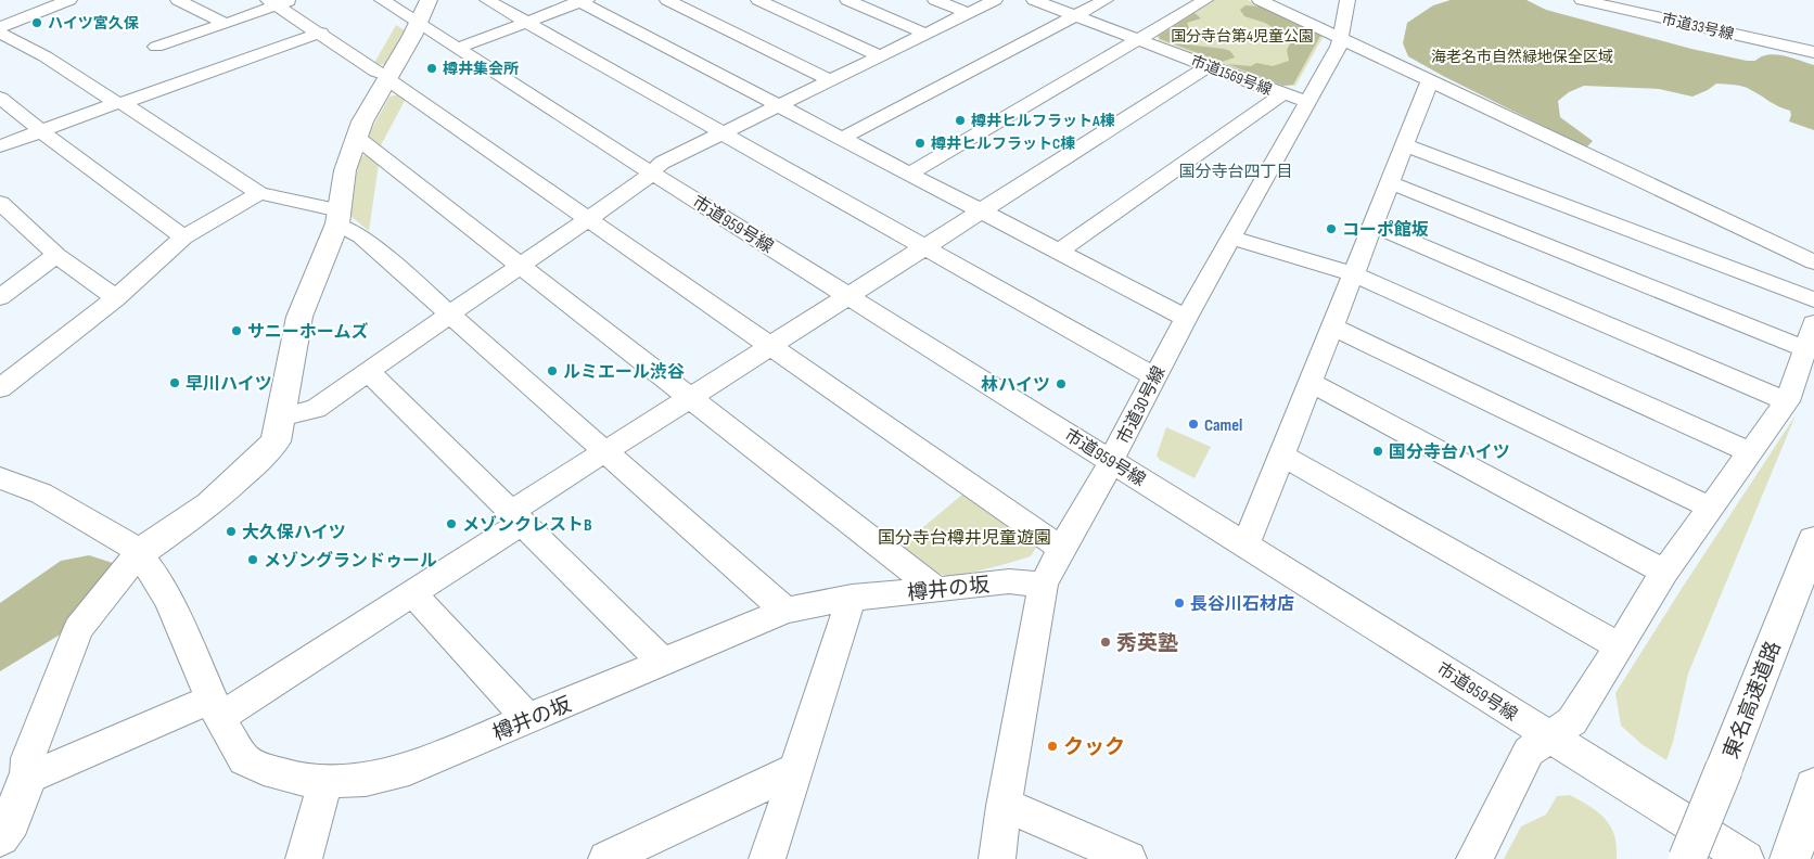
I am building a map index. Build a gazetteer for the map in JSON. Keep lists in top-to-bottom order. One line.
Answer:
{"streets":{"main road":["東名高速道路"],"street":["市道33号線","市道1569号線","市道959号線","市道30号線","樽井の坂"]},"crossings":[["市道1569号線","市道30号線"],["市道959号線","市道30号線"],["市道30号線","樽井の坂"]],"districts":["国分寺台四丁目"],"parks":["国分寺台第4児童公園","海老名市自然緑地保全区域","国分寺台樽井児童遊園"],"places":["ハイツ宮久保","樽井集会所","樽井ヒルフラットA棟","樽井ヒルフラットC棟","コーポ館坂","サニーホームズ","ルミエール渋谷","早川ハイツ","林ハイツ","Camel","国分寺台ハイツ","メゾンクレストB","大久保ハイツ","メゾングランドゥール","長谷川石材店","秀英塾","クック"]}
